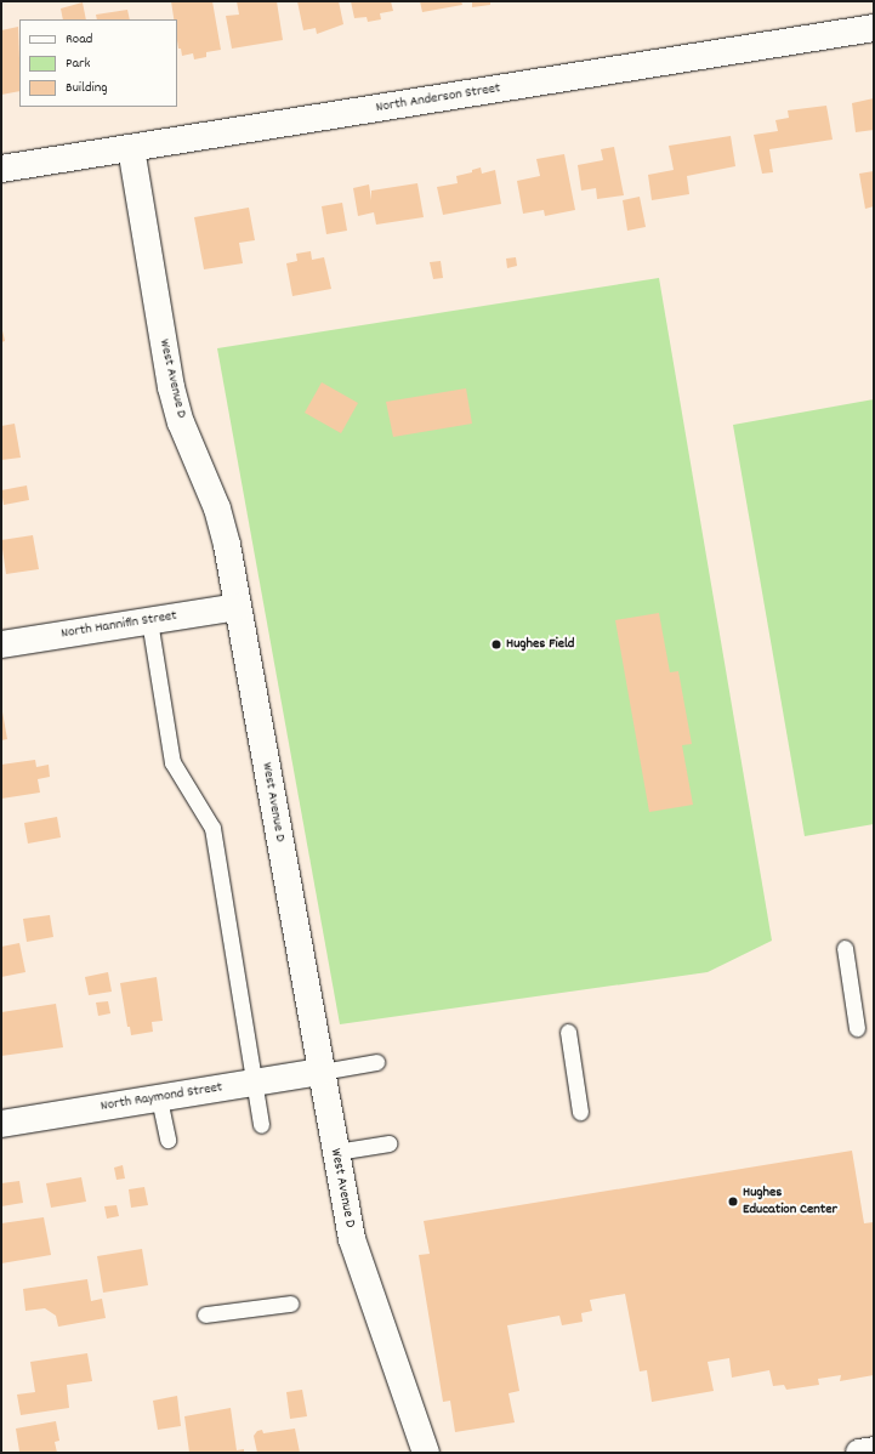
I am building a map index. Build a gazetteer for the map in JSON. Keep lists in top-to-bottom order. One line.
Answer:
{"streets":{"street":["North Anderson Street","West Avenue D","North Hannifin Street","North Raymond Street"]},"crossings":[["North Anderson Street","West Avenue D"],["West Avenue D","North Hannifin Street"],["West Avenue D","North Raymond Street"]],"places":["Hughes Field","Hughes Education Center"],"legend":["Road","Park","Building"]}
